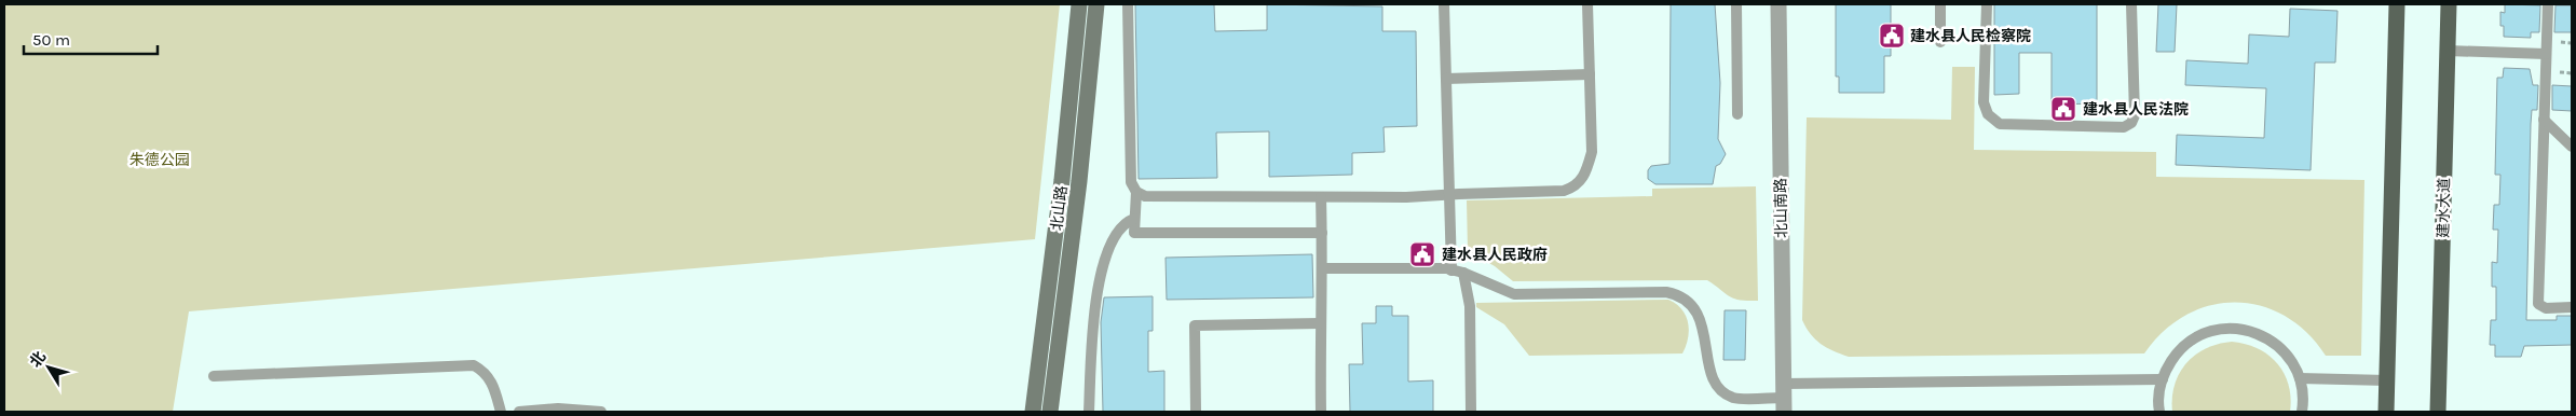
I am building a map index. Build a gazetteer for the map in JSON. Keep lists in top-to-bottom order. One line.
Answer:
{"streets":{"main road":["建水大道"],"street":["北山路","北山南路"]},"parks":["朱德公园"],"places":{"public building":["建水县人民检察院","建水县人民法院","建水县人民政府"]},"scale_bar":"50 m","north":"top left"}
